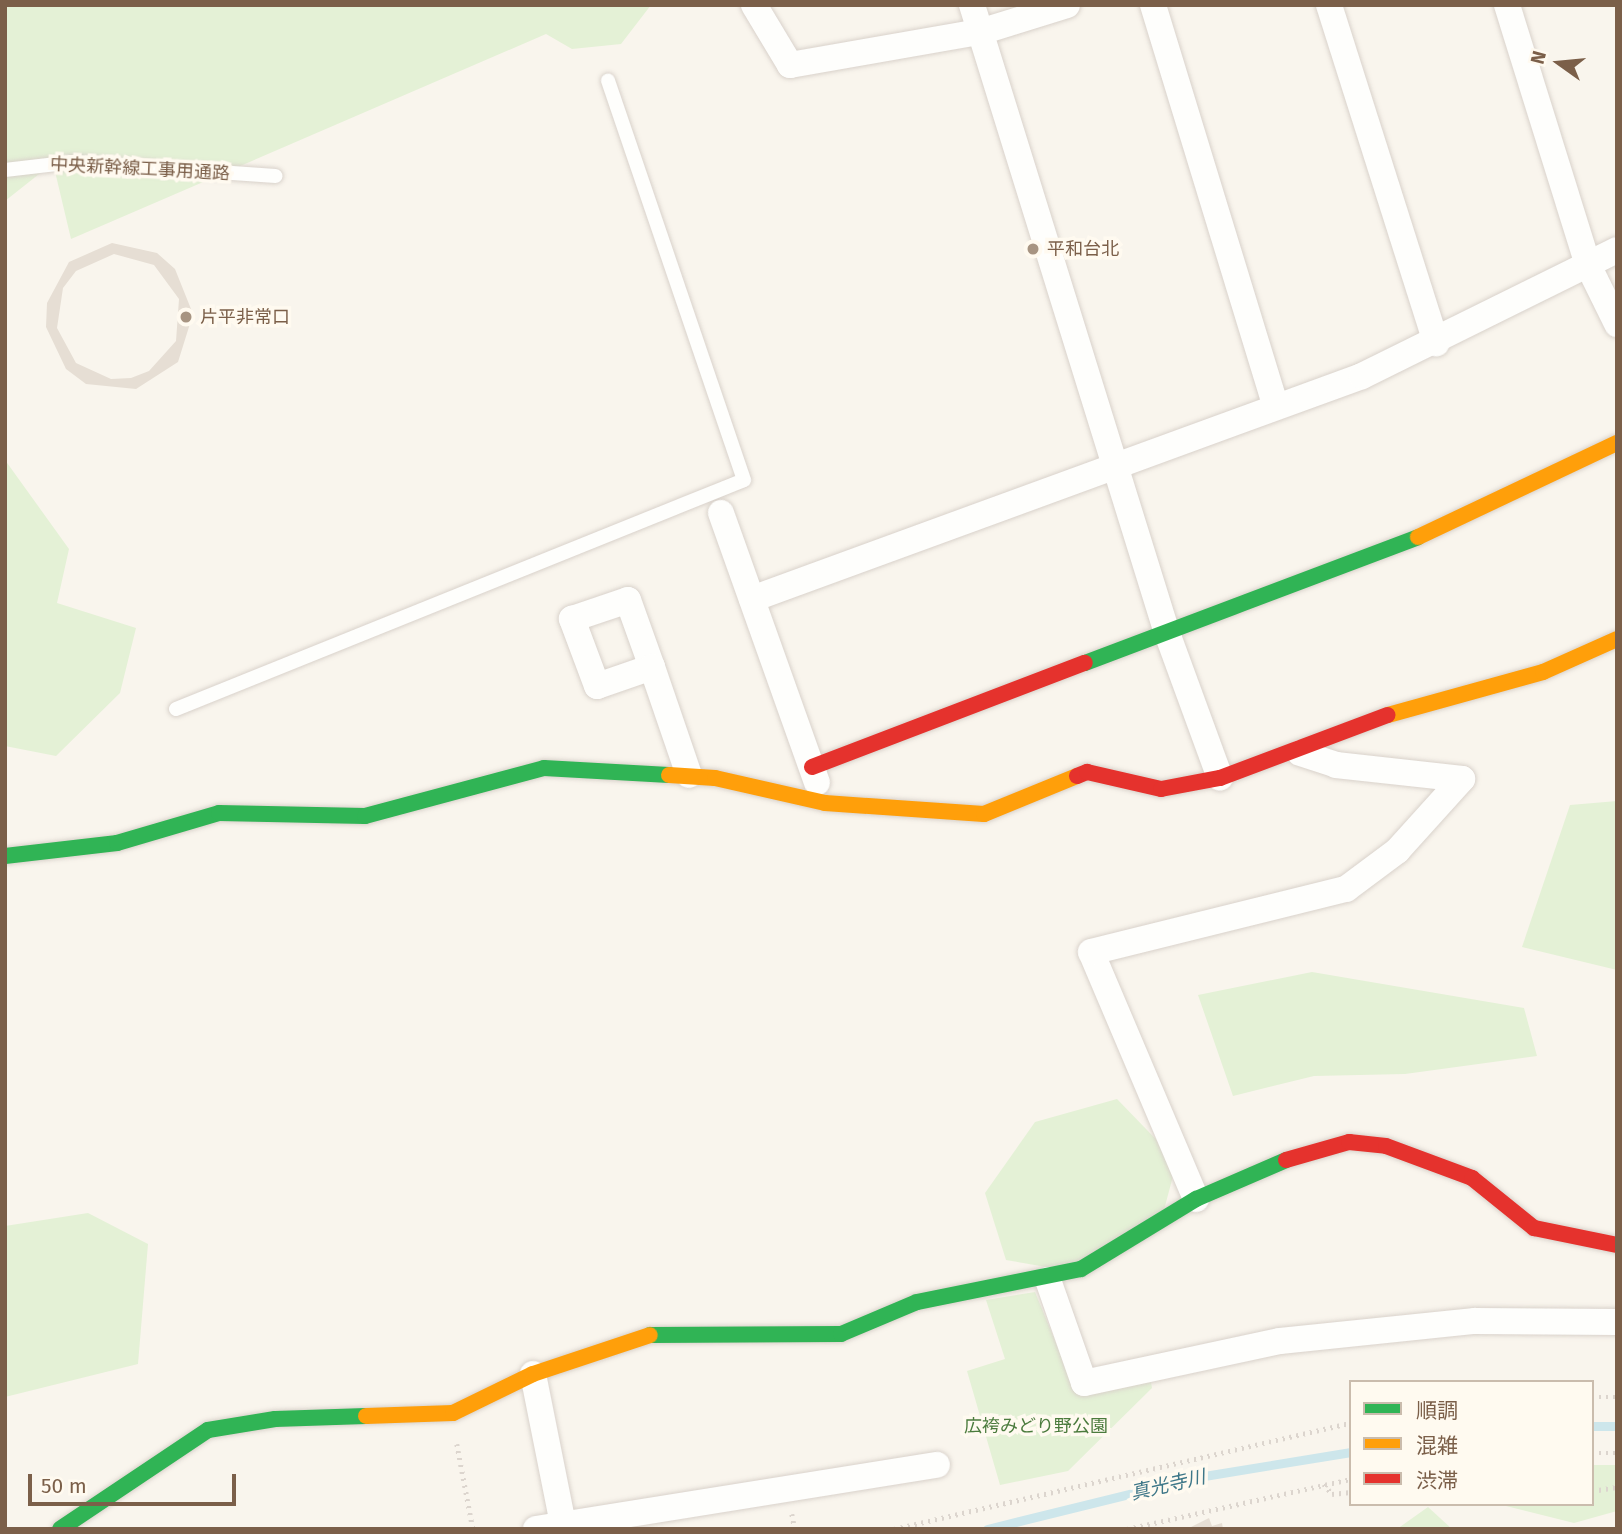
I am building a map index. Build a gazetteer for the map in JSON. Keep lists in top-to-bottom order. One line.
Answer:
{"streets":{"lane":["中央新幹線工事用通路"]},"water":["真光寺川"],"parks":["広袴みどり野公園"],"places":["平和台北","片平非常口"],"legend":["順調","混雑","渋滞"],"scale_bar":"50 m","north":"left"}
